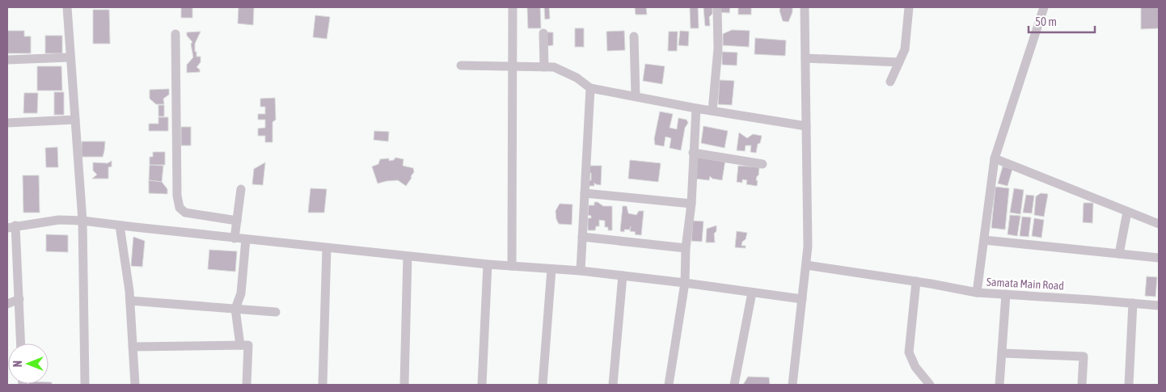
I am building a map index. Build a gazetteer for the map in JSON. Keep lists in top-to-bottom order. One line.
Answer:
{"streets":{"street":["Samata Main Road"]},"scale_bar":"50 m","north":"left"}
